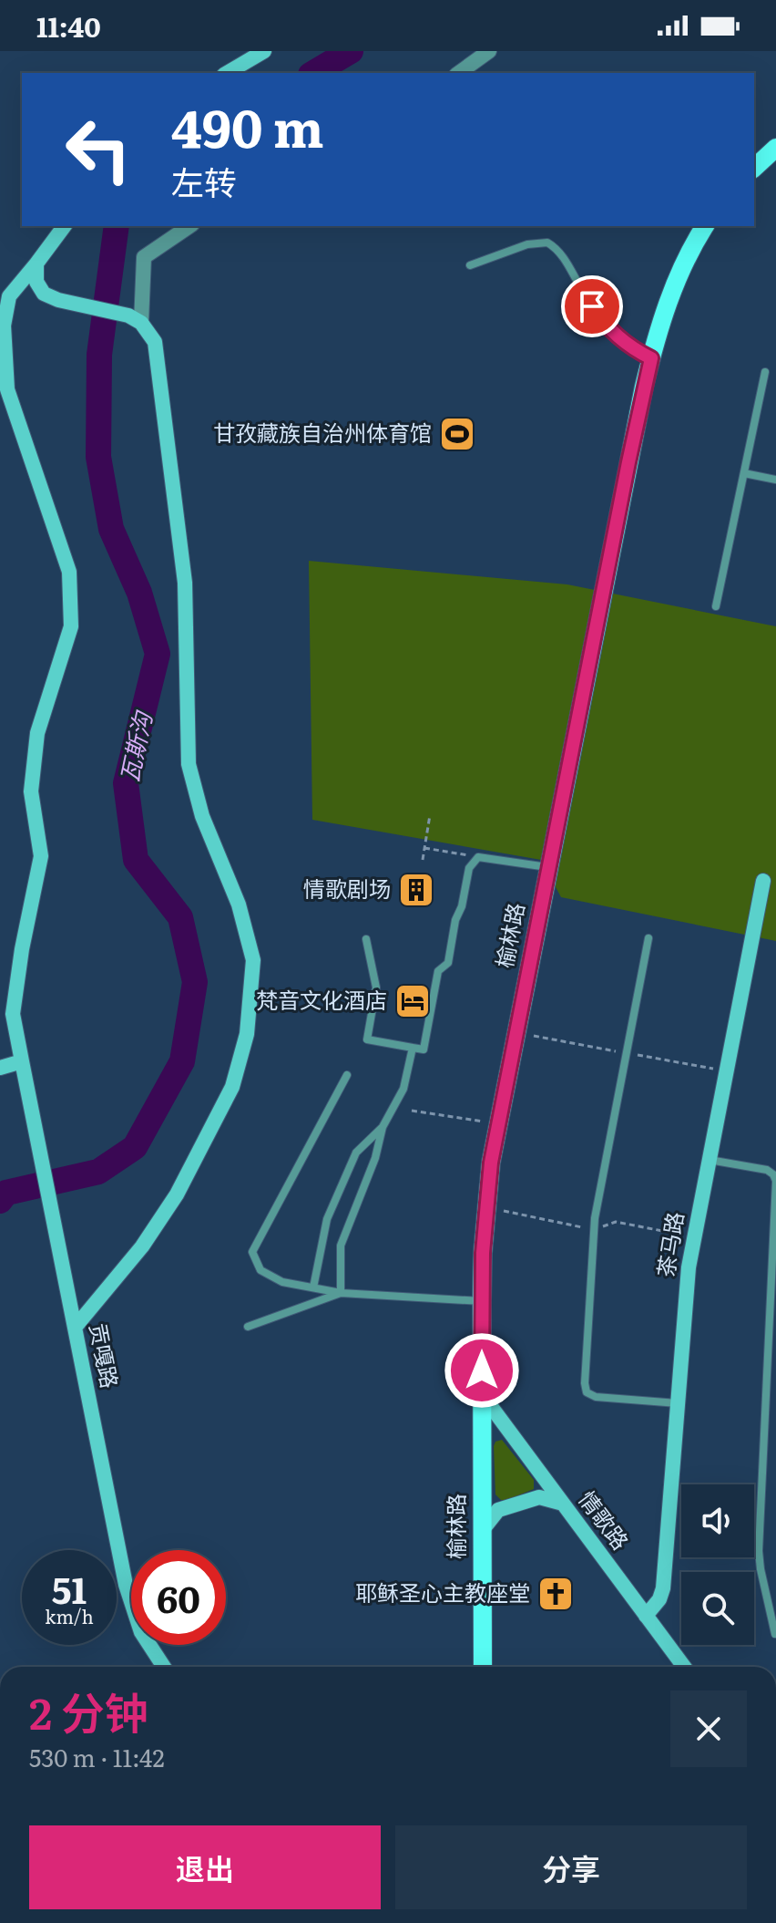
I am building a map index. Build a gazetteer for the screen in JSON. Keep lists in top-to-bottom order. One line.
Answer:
{"streets":{"main road":["榆林路"],"street":["茶马路","贡嘎路","情歌路"]},"crossings":[["榆林路","情歌路"],["茶马路","情歌路"]],"water":["瓦斯沟"],"places":{"sports":["甘孜藏族自治州体育馆"],"building":["情歌剧场"],"hotel":["梵音文化酒店"],"church":["耶稣圣心主教座堂"]},"page":{"status":"11:40","turn":["490 m","左转"],"speed":"51 km/h","limit":"60","heading":["2 分钟","530 m · 11:42"],"buttons":["退出","分享"]}}
